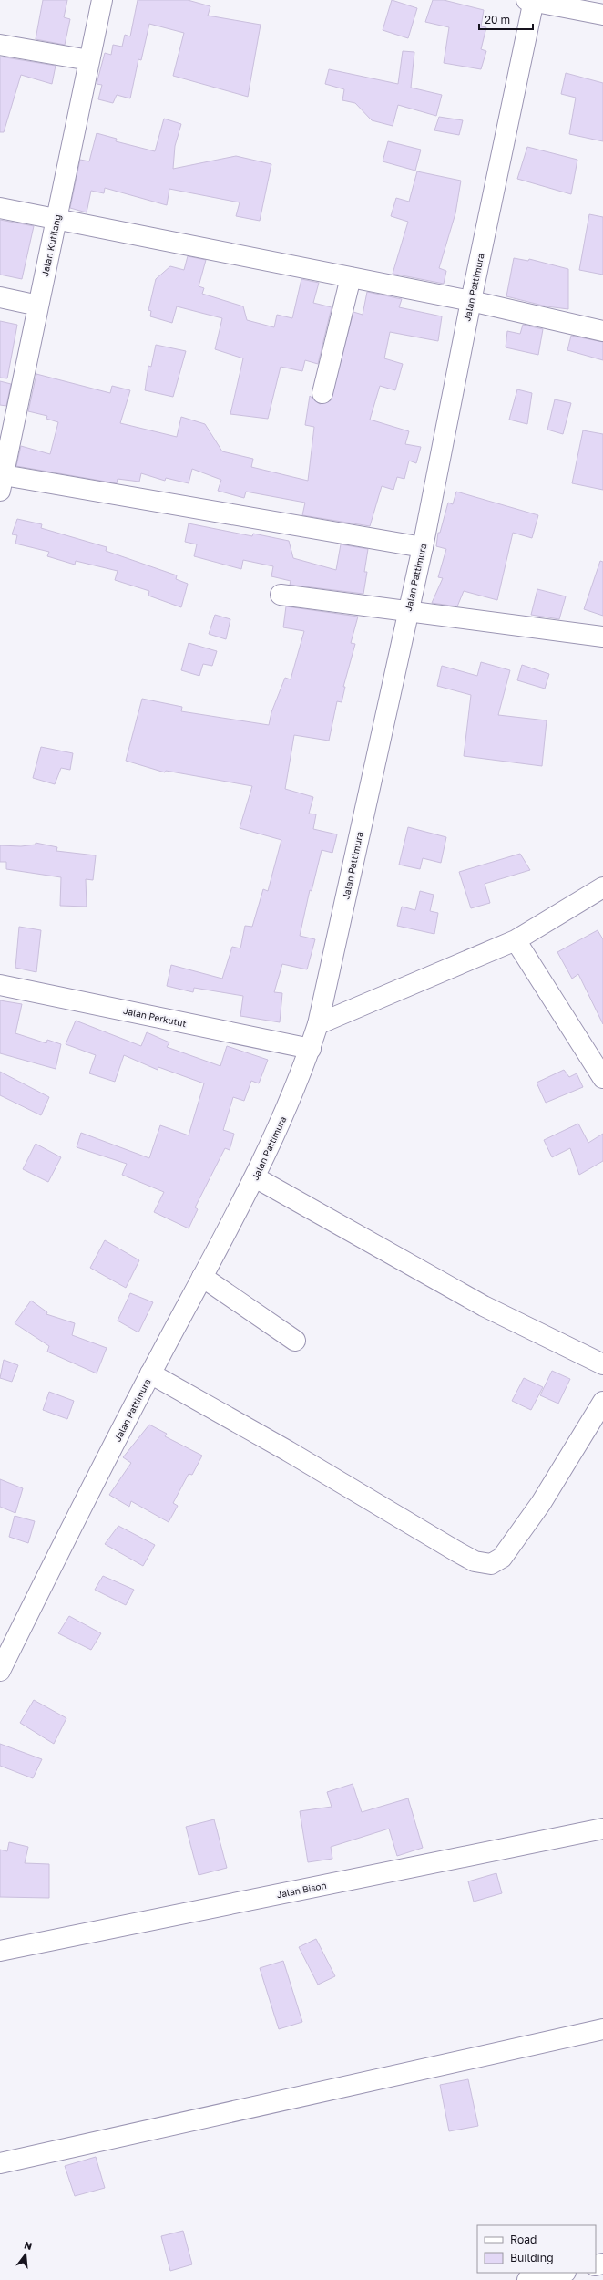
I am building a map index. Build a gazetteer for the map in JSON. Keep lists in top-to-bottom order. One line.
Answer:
{"streets":{"street":["Jalan Kutilang","Jalan Pattimura","Jalan Perkutut","Jalan Bison"]},"crossings":[["Jalan Pattimura","Jalan Perkutut"]],"legend":["Road","Building"],"scale_bar":"20 m","north":"top"}
